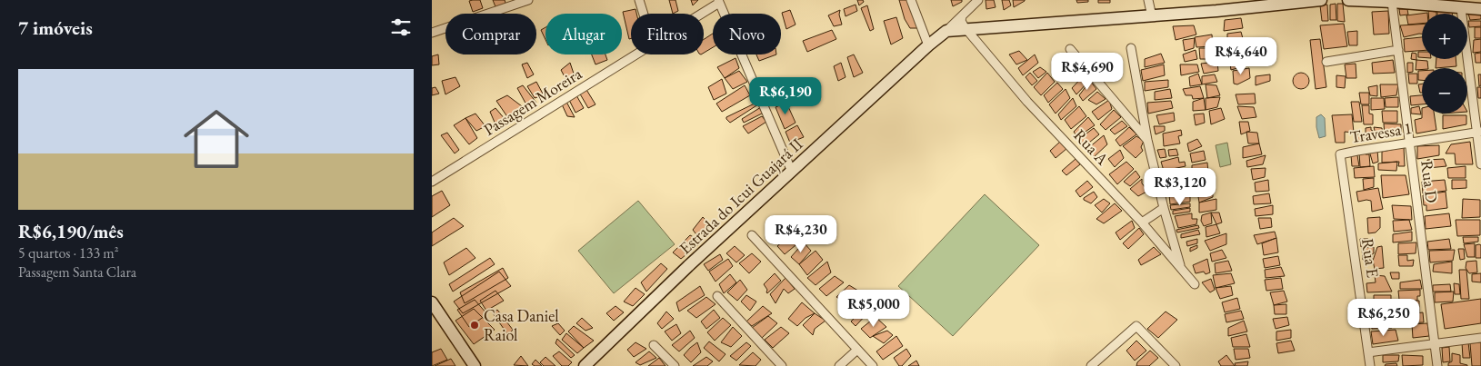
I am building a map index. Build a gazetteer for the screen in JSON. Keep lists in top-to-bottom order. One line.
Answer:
{"streets":{"main road":["Estrada do Icui Guajará II"],"street":["Passagem Moreira","Travessa 1","Rua A","Rua D","Rua E"]},"crossings":[["Travessa 1","Rua D"],["Travessa 1","Rua E"]],"places":["Casa Daniel Raiol"],"page":{"heading":"7 imóveis","map_buttons":["+","−"],"chip":["Comprar","Alugar","Filtros","Novo"],"price":["R$4,640","R$4,690","R$6,190","R$3,120","R$4,230","R$5,000","R$6,250"],"list":[{"name":"R$6,190/mês","note":"5 quartos · 133 m² · Passagem Santa Clara"}]}}
